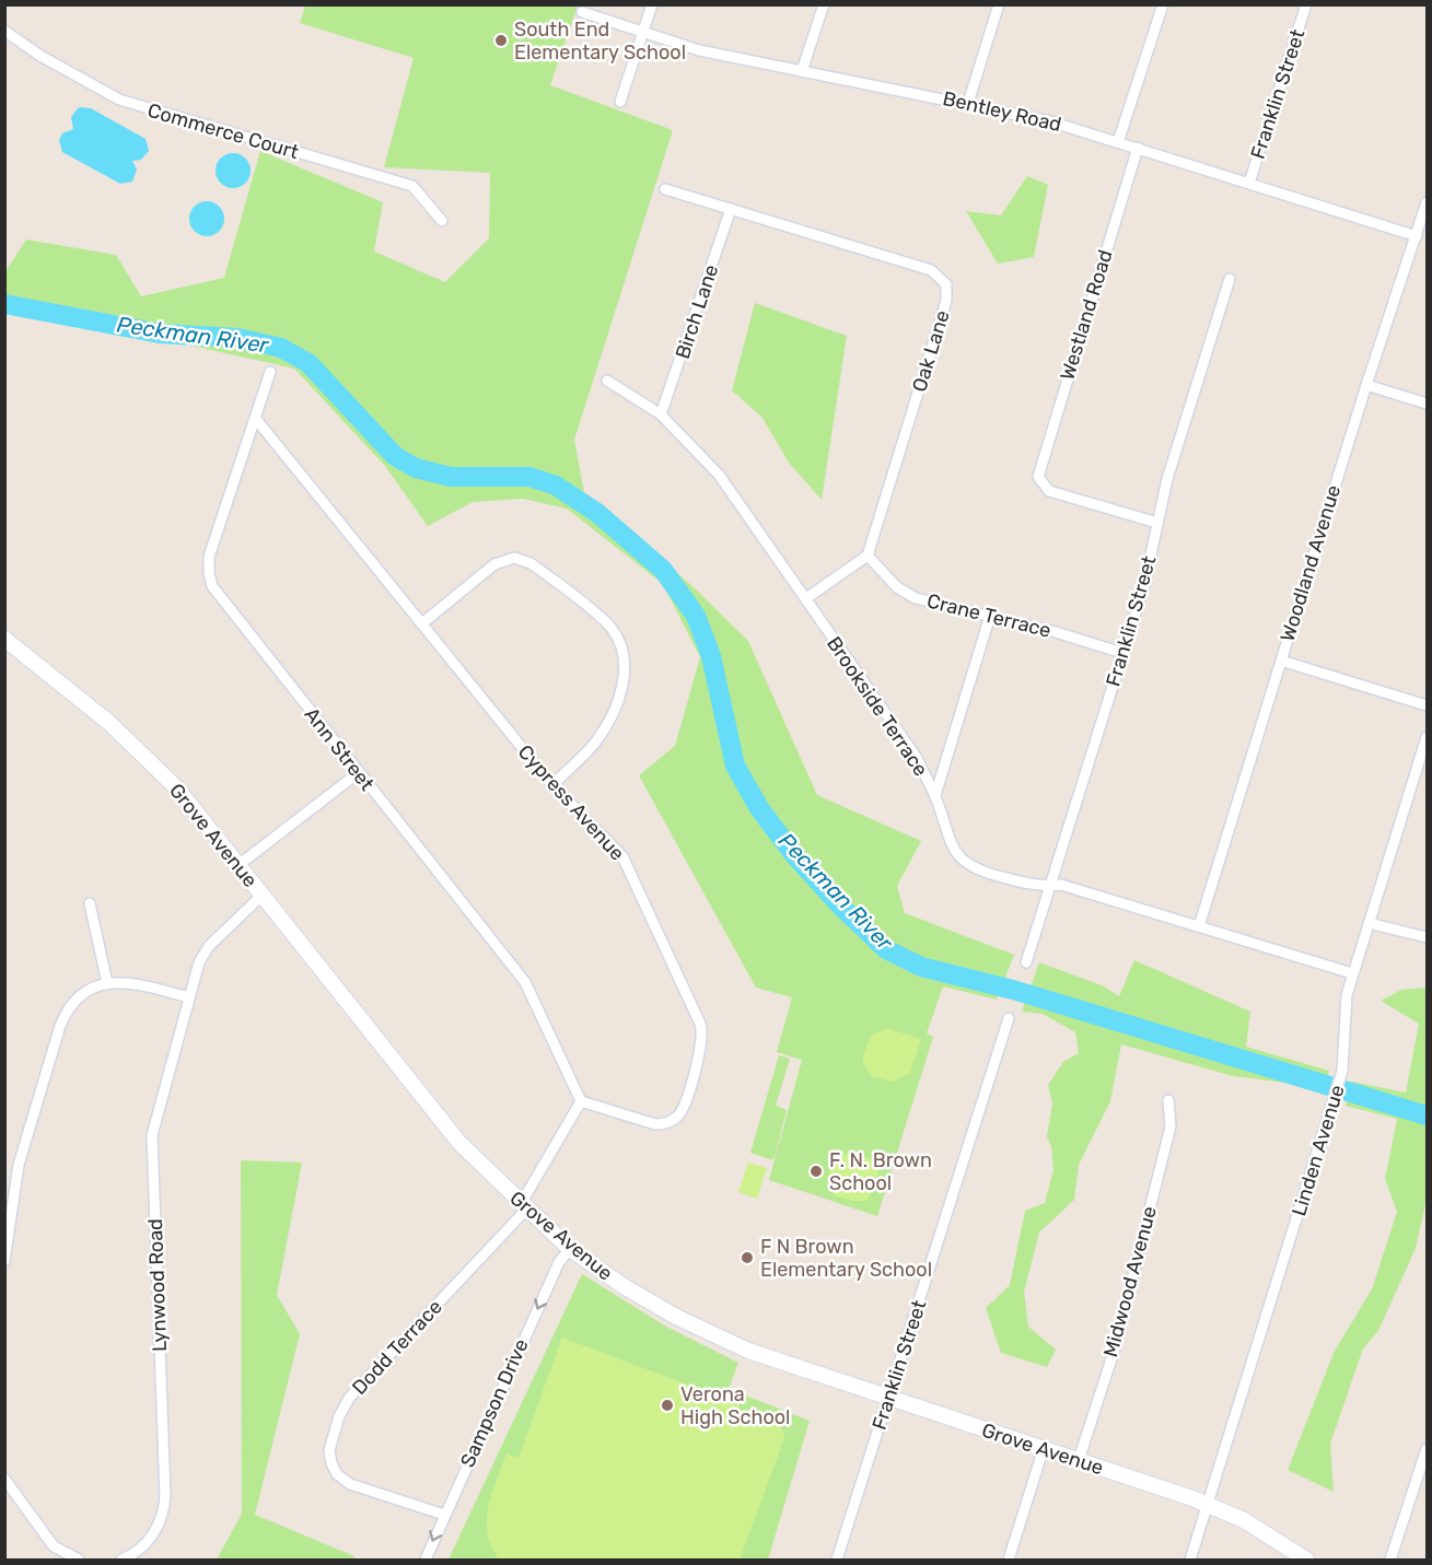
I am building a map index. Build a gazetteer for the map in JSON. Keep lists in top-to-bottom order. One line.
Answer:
{"streets":{"street":["Franklin Street","Bentley Road","Commerce Court","Birch Lane","Westland Road","Oak Lane","Woodland Avenue","Crane Terrace","Brookside Terrace","Ann Street","Cypress Avenue","Grove Avenue","Linden Avenue","Midwood Avenue","Lynwood Road","Dodd Terrace","Sampson Drive"]},"crossings":[["Franklin Street","Bentley Road"],["Franklin Street","Westland Road"],["Franklin Street","Crane Terrace"],["Franklin Street","Brookside Terrace"],["Franklin Street","Grove Avenue"],["Bentley Road","Westland Road"],["Bentley Road","Woodland Avenue"],["Birch Lane","Oak Lane"],["Birch Lane","Brookside Terrace"],["Oak Lane","Crane Terrace"],["Woodland Avenue","Brookside Terrace"],["Brookside Terrace","Linden Avenue"],["Ann Street","Cypress Avenue"],["Grove Avenue","Linden Avenue"],["Grove Avenue","Midwood Avenue"],["Grove Avenue","Lynwood Road"],["Grove Avenue","Dodd Terrace"],["Grove Avenue","Sampson Drive"],["Dodd Terrace","Sampson Drive"]],"one_way":["Sampson Drive"],"water":["Peckman River"],"places":["South End Elementary School","F. N. Brown School","F N Brown Elementary School","Verona High School"]}
